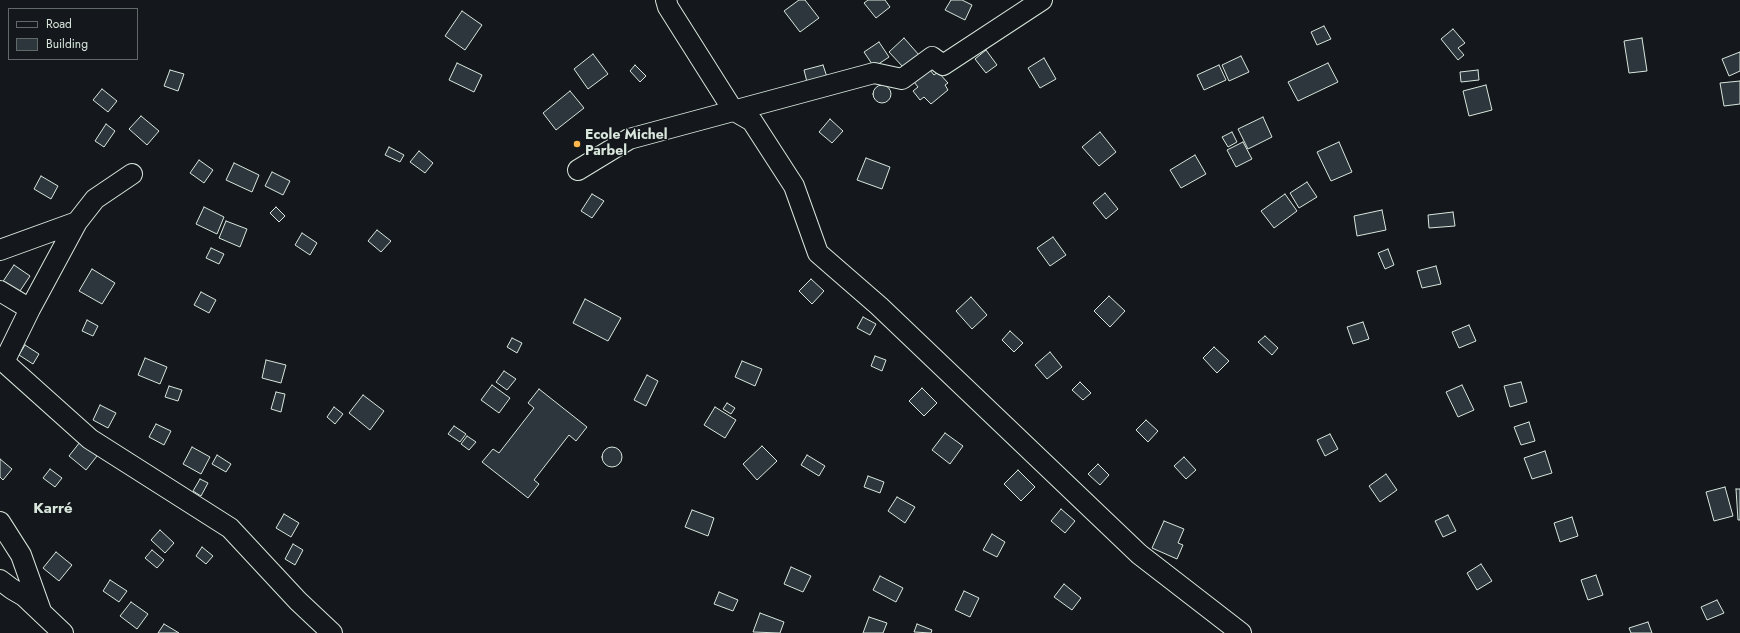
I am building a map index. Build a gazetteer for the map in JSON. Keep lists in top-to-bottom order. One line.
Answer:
{"districts":["Karré"],"places":["Ecole Michel Parbel"],"legend":["Road","Building"]}
